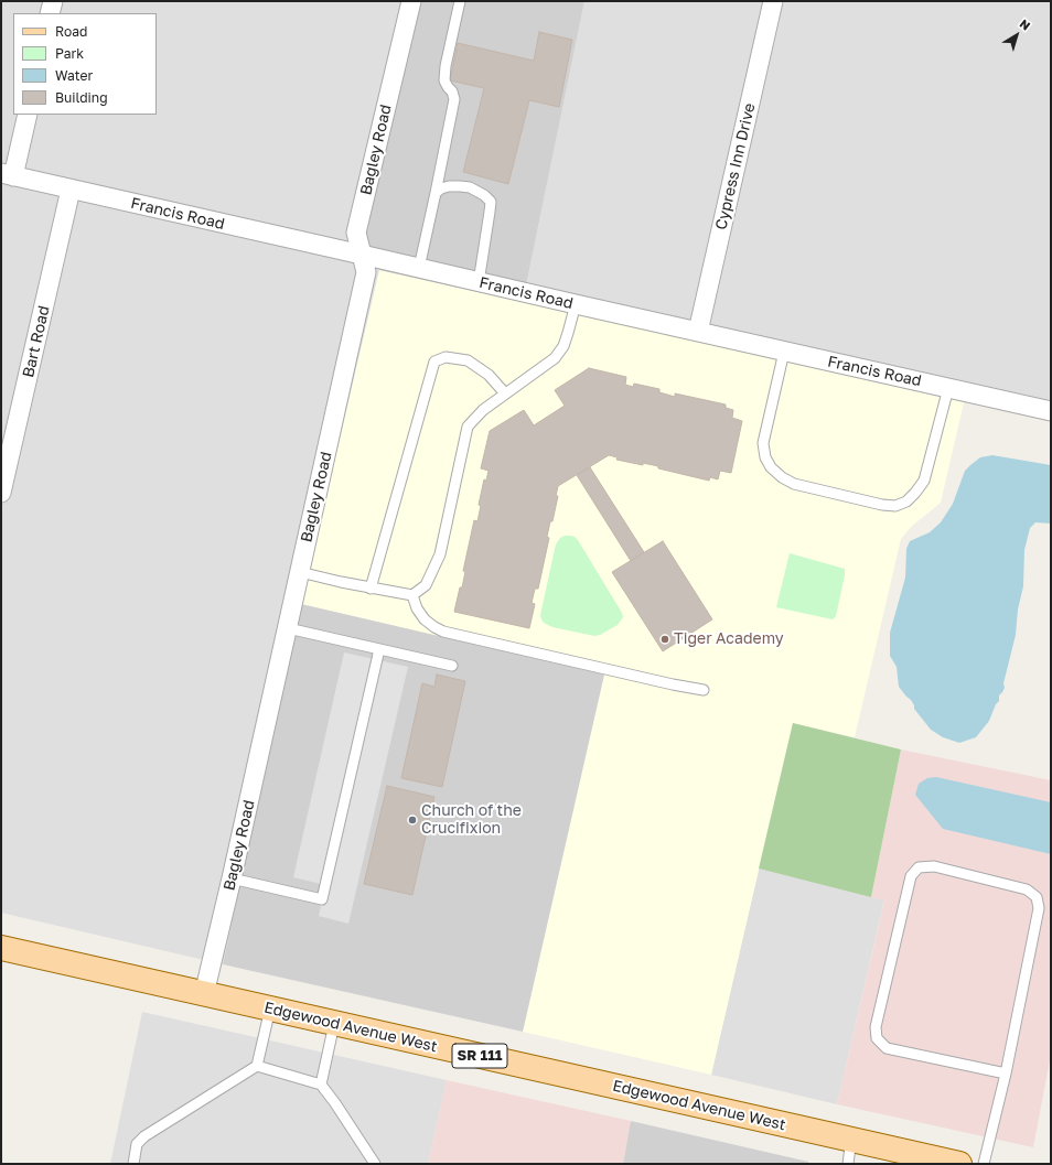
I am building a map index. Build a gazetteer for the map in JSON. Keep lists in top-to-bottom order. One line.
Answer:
{"streets":{"main road":["Edgewood Avenue West","SR 111"],"street":["Bagley Road","Cypress Inn Drive","Francis Road","Bart Road"]},"crossings":[["Bagley Road","Francis Road"],["Bagley Road","Edgewood Avenue West"],["Cypress Inn Drive","Francis Road"],["Francis Road","Bart Road"]],"places":["Tiger Academy","Church of the Crucifixion"],"legend":["Road","Park","Water","Building"],"north":"top right"}
